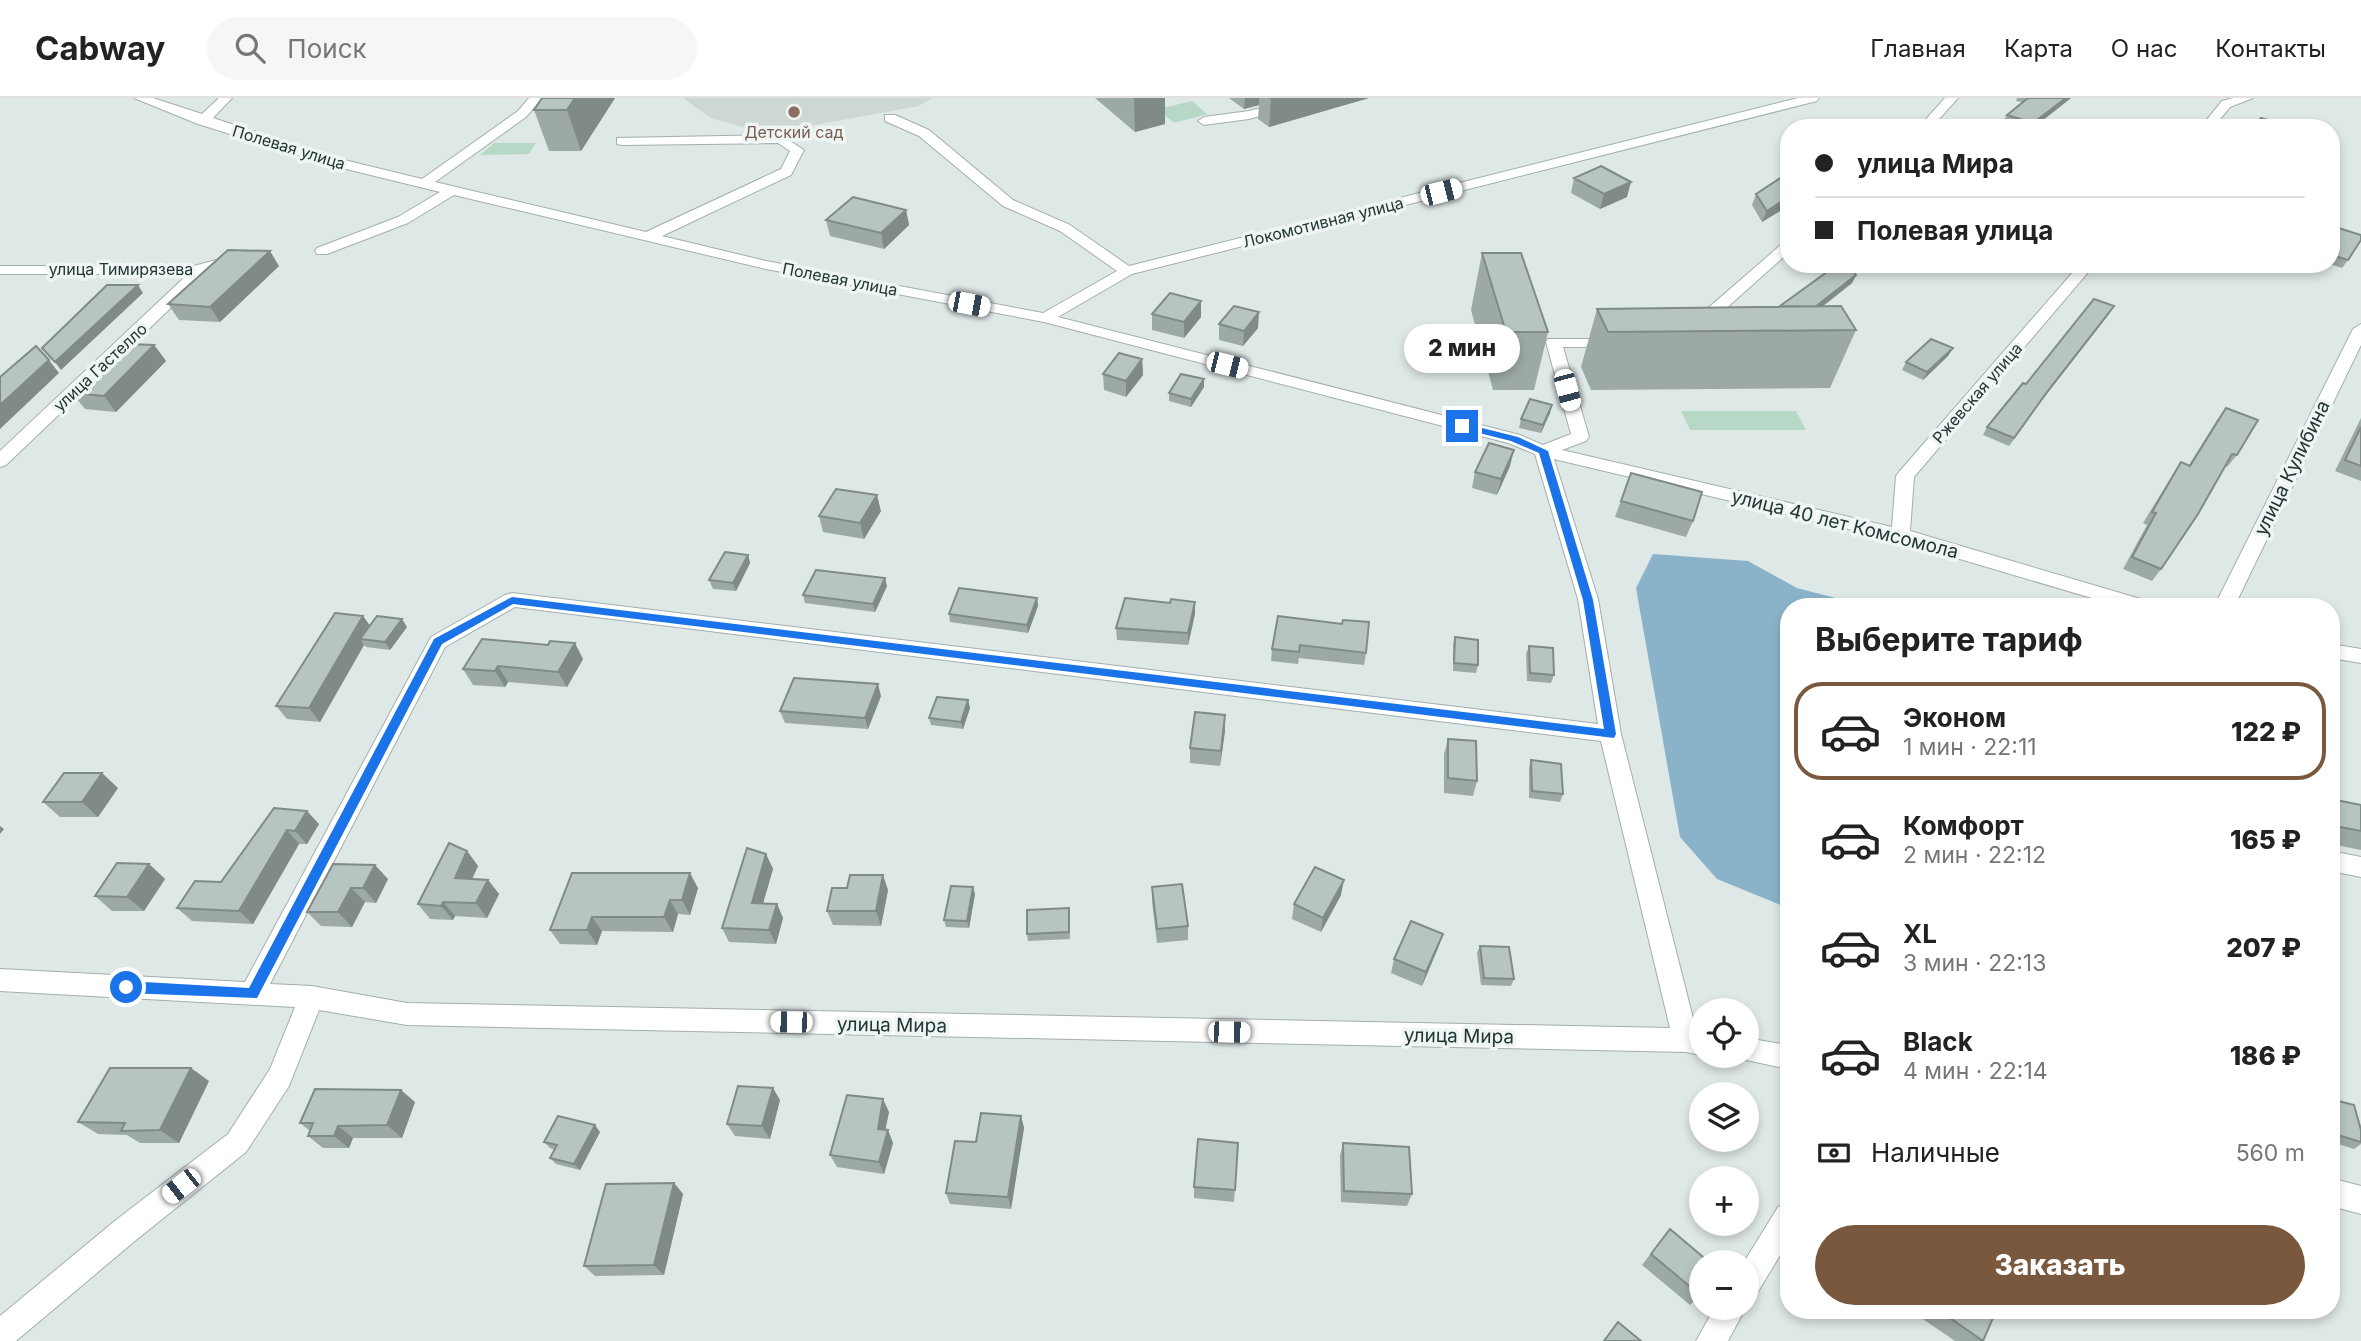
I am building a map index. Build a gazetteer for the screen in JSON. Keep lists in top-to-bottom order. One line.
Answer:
{"streets":{"street":["Полевая улица","Локомотивная улица","улица Тимирязева","улица Гастелло","Ржевская улица","улица Кулибина","улица 40 лет Комсомола","улица Мира"]},"crossings":[["Полевая улица","Локомотивная улица"],["Полевая улица","улица 40 лет Комсомола"],["улица Тимирязева","улица Гастелло"],["Ржевская улица","улица 40 лет Комсомола"]],"places":["Детский сад"],"page":{"header":"Cabway","search":"Поиск","nav":["Главная","Карта","О нас","Контакты"],"banner":["улица Мира","Полевая улица"],"bubble":"2 мин","heading":"Выберите тариф","list":[{"name":"Эконом","note":"1 мин · 22:11","value":"122 ₽"},{"name":"Комфорт","note":"2 мин · 22:12","value":"165 ₽"},{"name":"XL","note":"3 мин · 22:13","value":"207 ₽"},{"name":"Black","note":"4 мин · 22:14","value":"186 ₽"}],"map_buttons":["+","−"],"pay":["Наличные","560 m"],"buttons":"Заказать"}}
